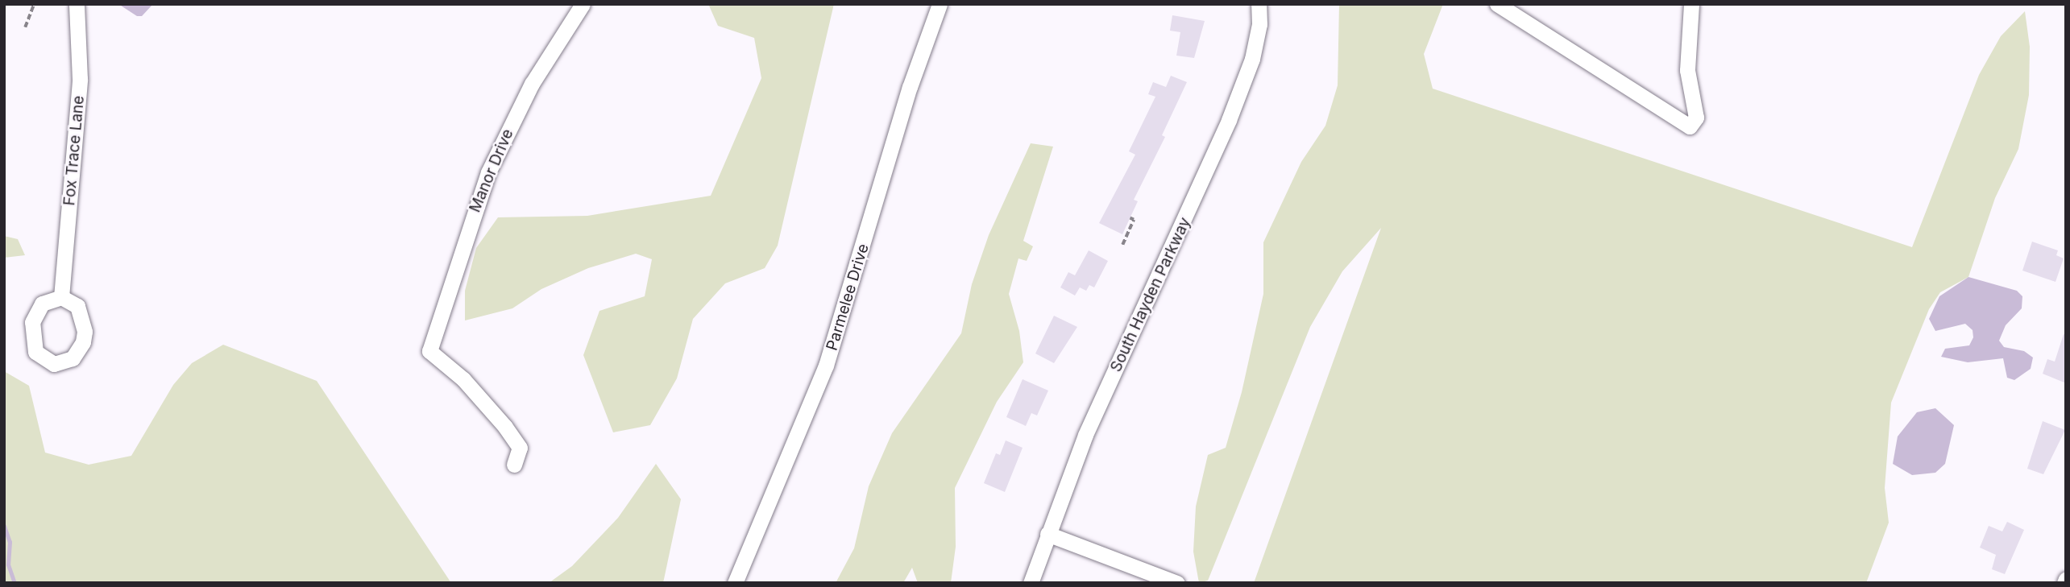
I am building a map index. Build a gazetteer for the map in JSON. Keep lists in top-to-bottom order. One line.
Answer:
{"streets":{"street":["Fox Trace Lane","Manor Drive","South Hayden Parkway","Parmelee Drive"]}}
